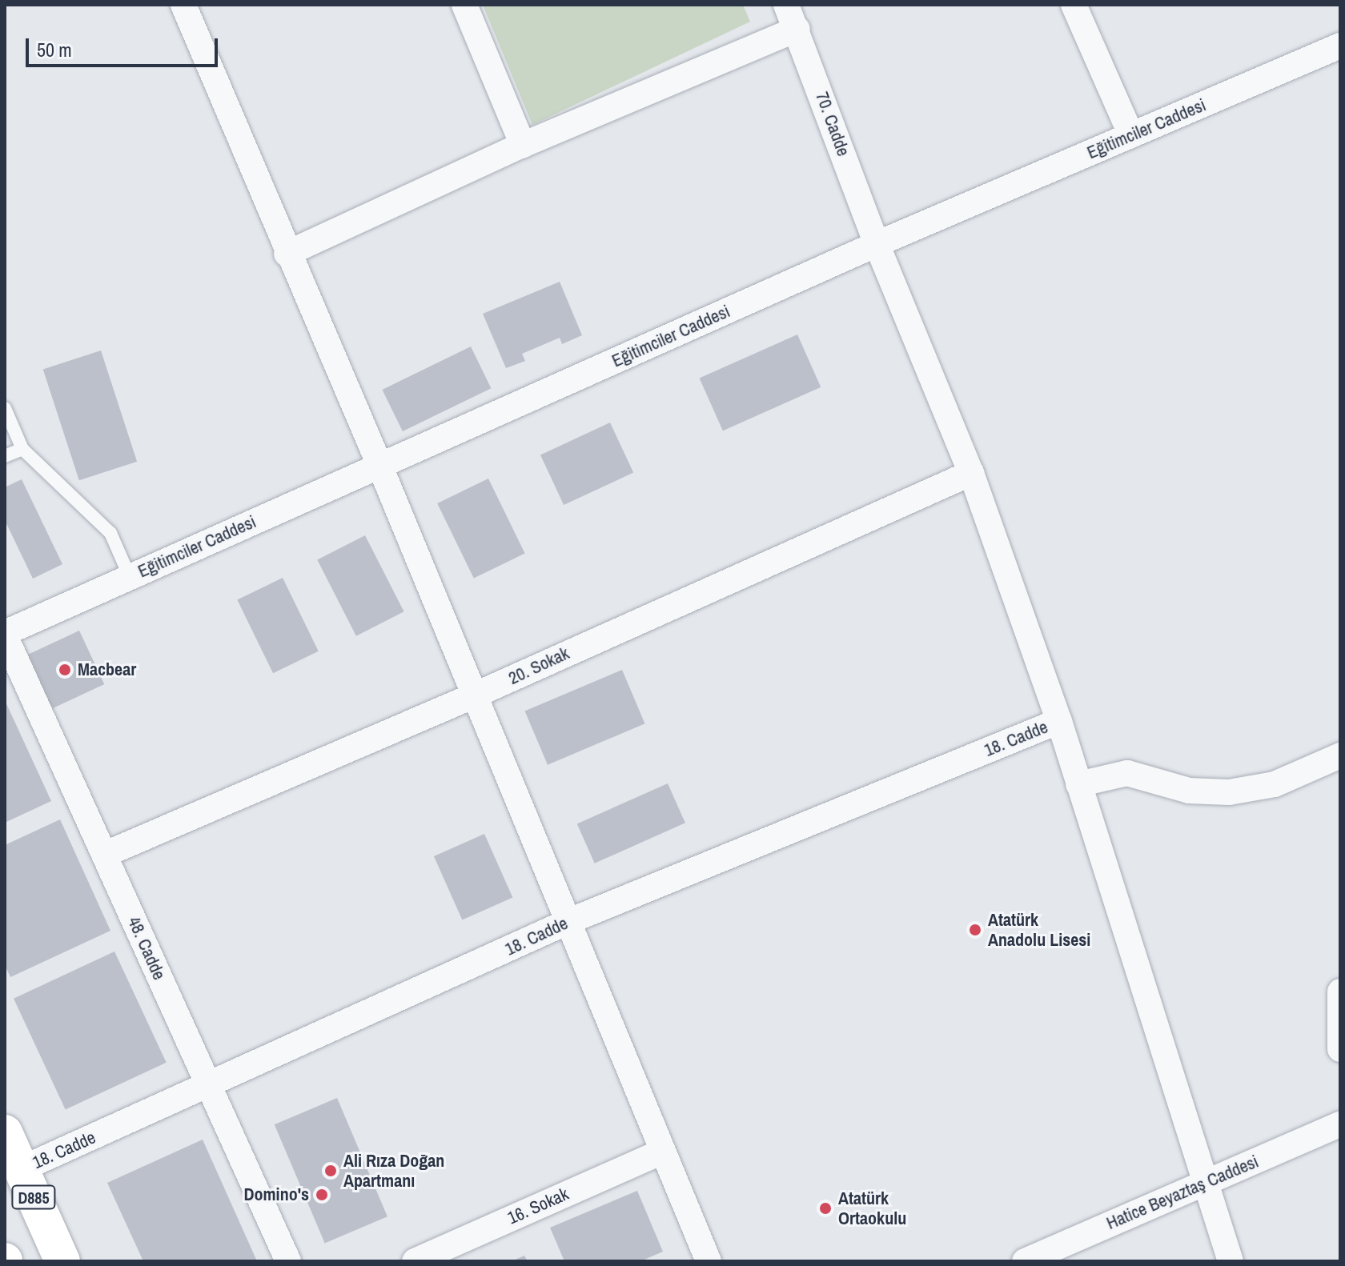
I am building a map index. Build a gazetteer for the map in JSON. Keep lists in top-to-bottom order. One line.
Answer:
{"streets":{"main road":["D885"],"street":["70. Cadde","Eğitimciler Caddesi","20. Sokak","18. Cadde","48. Cadde","Hatice Beyaztaş Caddesi","16. Sokak"]},"crossings":[["70. Cadde","Eğitimciler Caddesi"],["70. Cadde","20. Sokak"],["70. Cadde","18. Cadde"],["70. Cadde","Hatice Beyaztaş Caddesi"],["Eğitimciler Caddesi","48. Cadde"],["20. Sokak","48. Cadde"],["18. Cadde","48. Cadde"],["18. Cadde","D885"]],"places":["Macbear","Atatürk Anadolu Lisesi","Ali Rıza Doğan Apartmanı","Domino's","Atatürk Ortaokulu"],"scale_bar":"50 m"}
